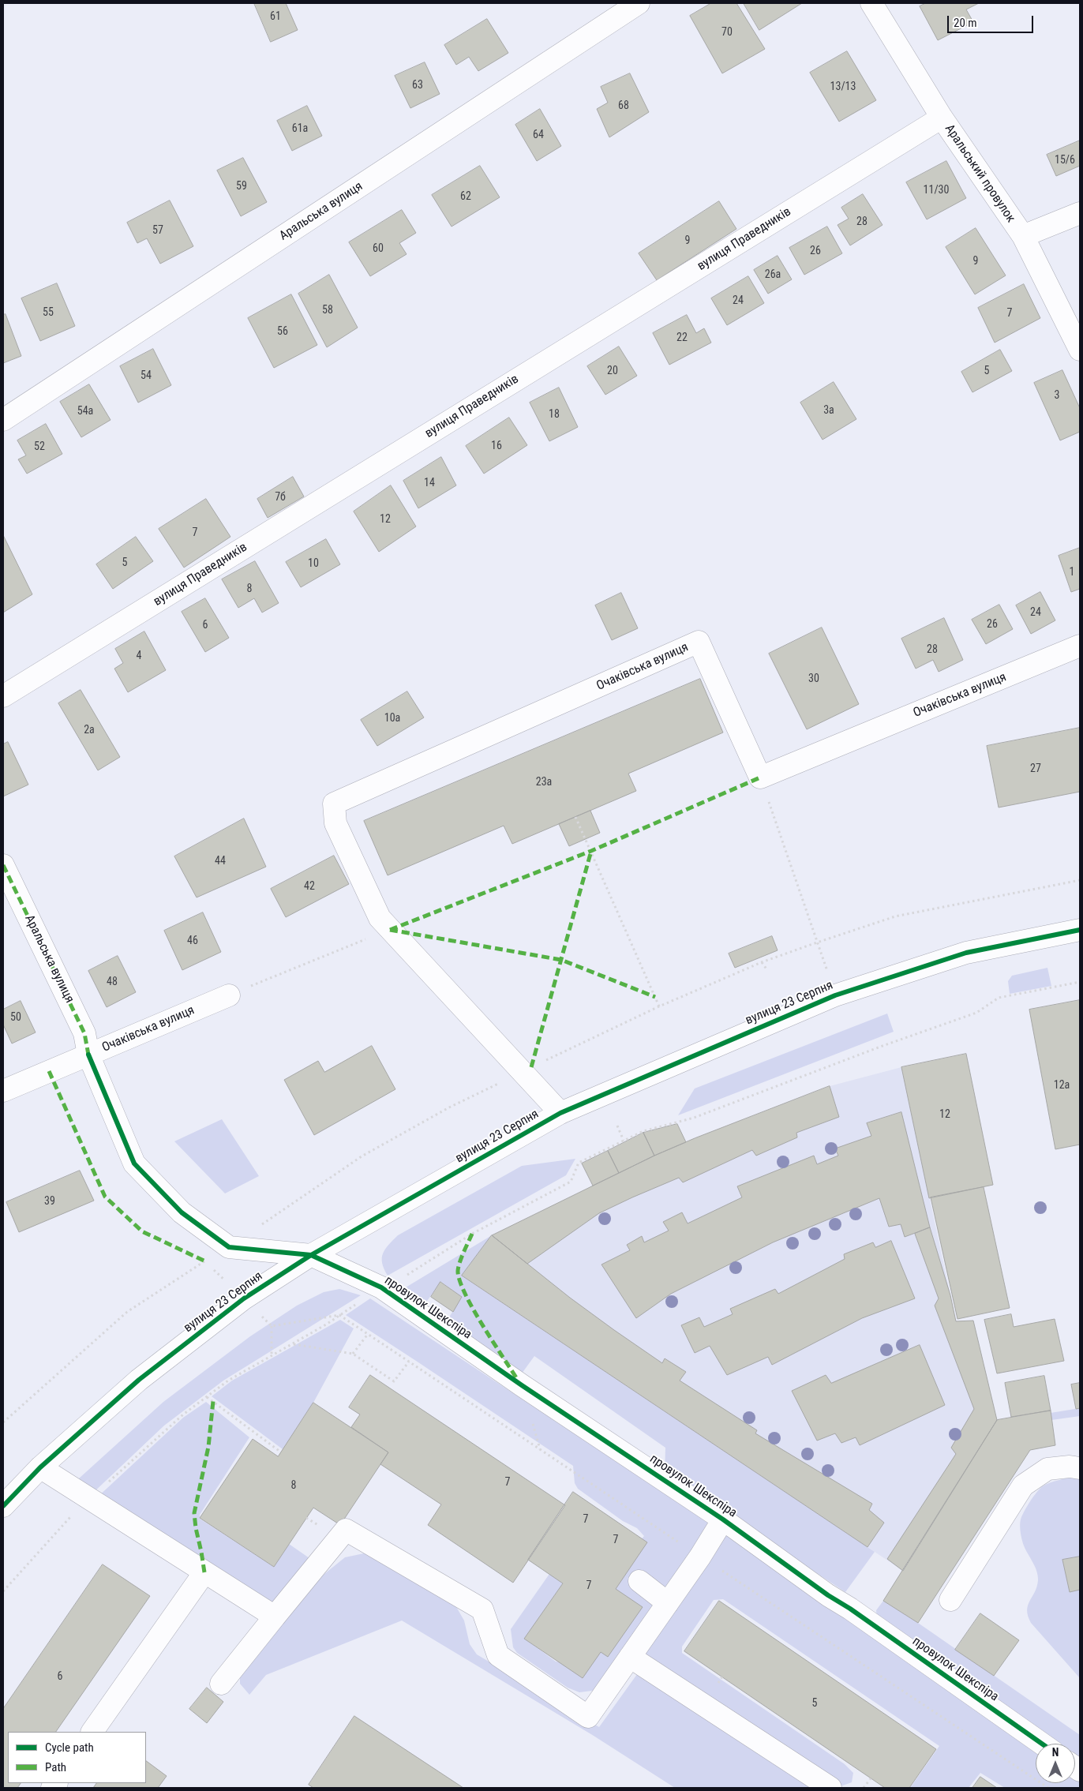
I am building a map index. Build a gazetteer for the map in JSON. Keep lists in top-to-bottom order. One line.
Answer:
{"streets":{"street":["Аральський провулок","Аральська вулиця","вулиця Праведників","Очаківська вулиця","вулиця 23 Серпня","провулок Шекспіра"]},"crossings":[["Аральський провулок","вулиця Праведників"],["Аральська вулиця","Очаківська вулиця"],["Аральська вулиця","провулок Шекспіра"],["вулиця 23 Серпня","провулок Шекспіра"]],"house_numbers":["61","70","63","13/13","68","61а","64","15/6","59","11/30","62","28","57","9","60","26","9","26а","24","58","55","7","56","22","20","5","54","3","3а","54а","18","16","52","14","7б","12","7","5","10","1","8","24","26","6","28","4","30","10а","2а","27","23а","44","42","46","48","50","12а","12","39","7","8","7","7","7","6","5"],"legend":["Cycle path","Path"],"scale_bar":"20 m","north":"top"}
